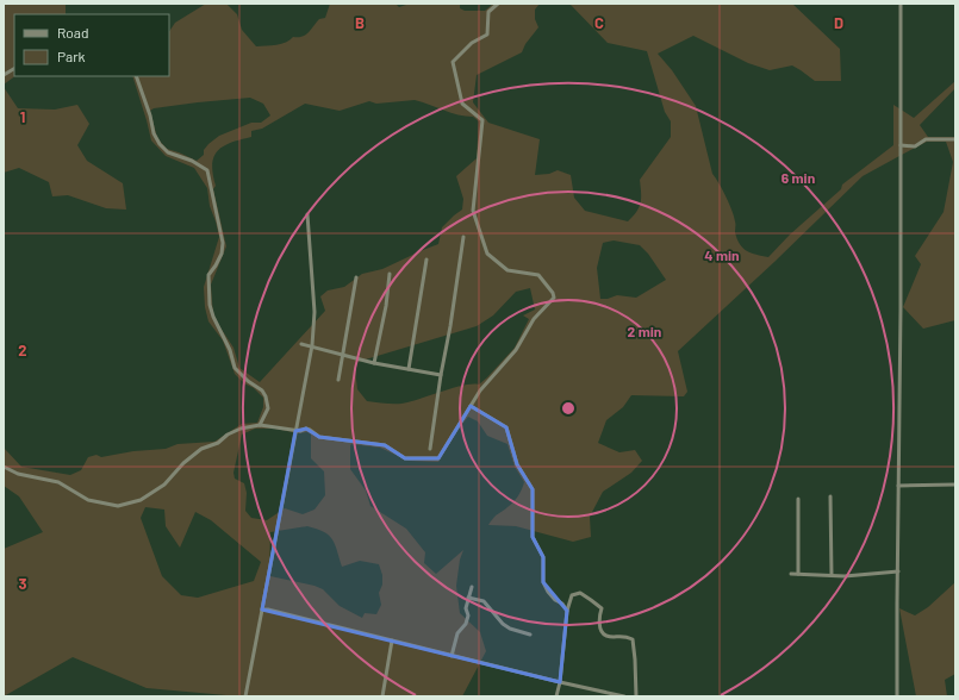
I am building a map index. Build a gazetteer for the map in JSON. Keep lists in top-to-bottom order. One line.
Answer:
{"legend":["Road","Park"],"grid":{"columns":["B","C","D"],"rows":["1","2","3"]},"rings":["6 min","4 min","2 min"]}
